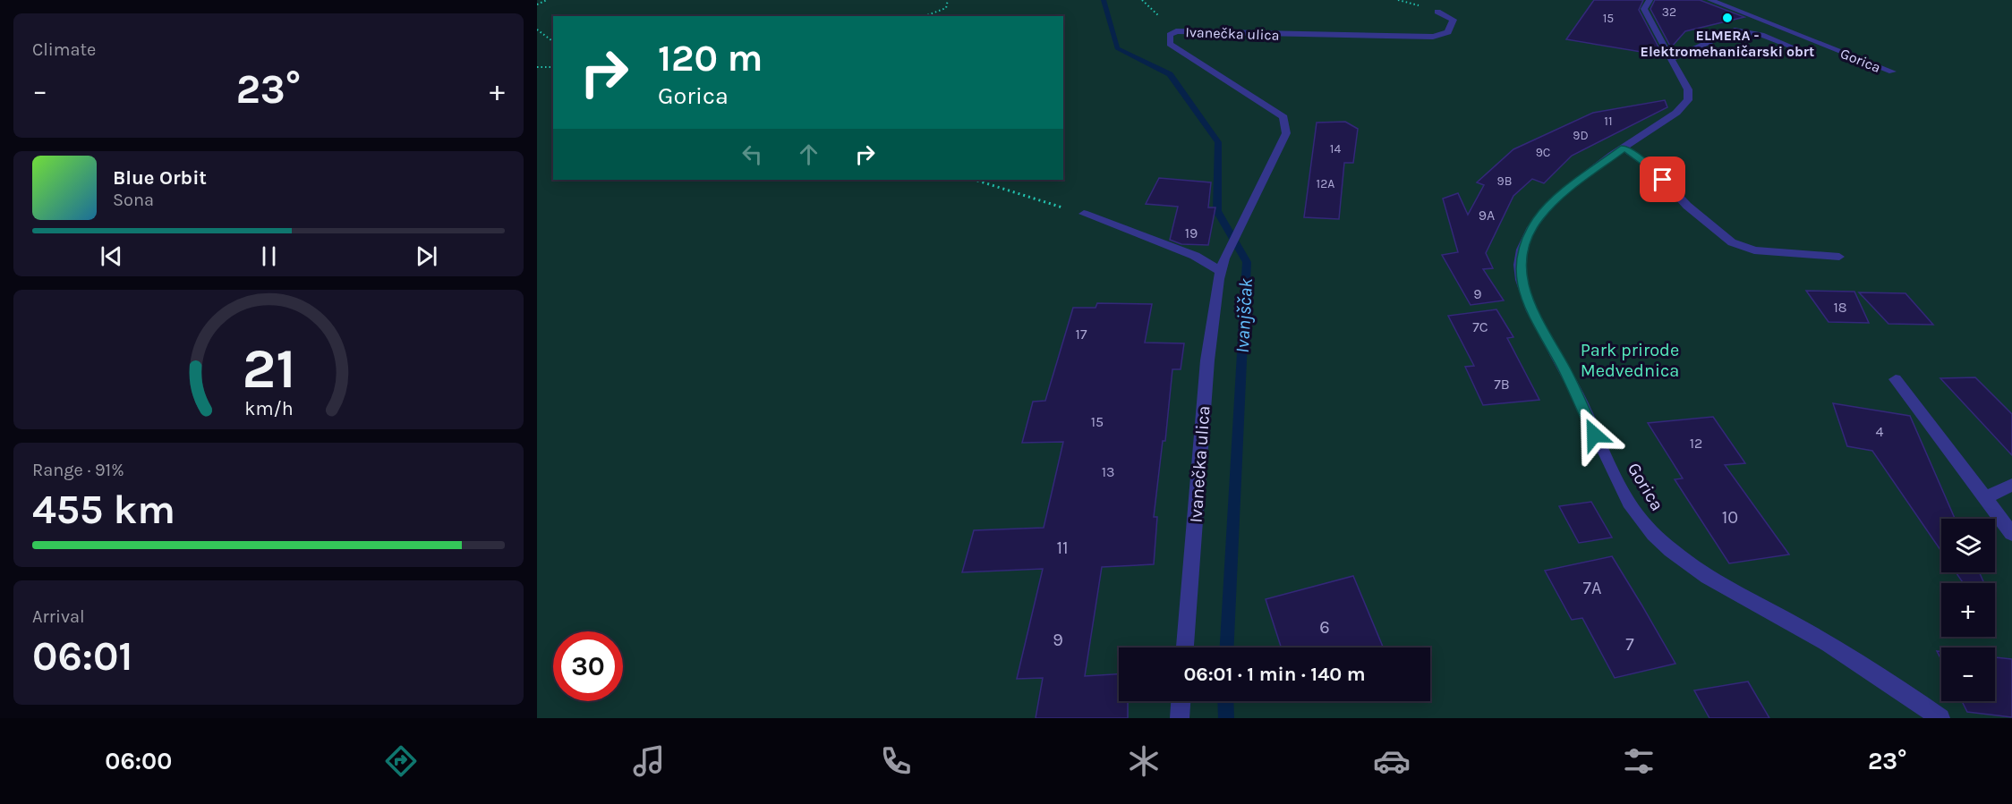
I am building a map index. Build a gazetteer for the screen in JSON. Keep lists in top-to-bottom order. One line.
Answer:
{"streets":{"street":["Ivanečka ulica","Gorica"]},"water":["Ivanjščak"],"parks":["Park prirode Medvednica"],"places":["ELMERA - Elektromehaničarski obrt"],"house_numbers":["32","15","11","9D","14","9C","9B","12A","9A","19","9","18","7C","17","7B","15","4","12","13","10","11","7A","6","9","7"],"page":{"tile":["Climate",["Range · 91%","455 km"],["Arrival","06:01"]],"turn":["120 m","Gorica"],"heat":["−","23°","+"],"song":["Blue Orbit","Sona"],"map_buttons":["+","−"],"limit":"30","trip":"06:01 · 1 min · 140 m","tabs":["06:00","23°"],"gauge":["21","km/h"]}}
